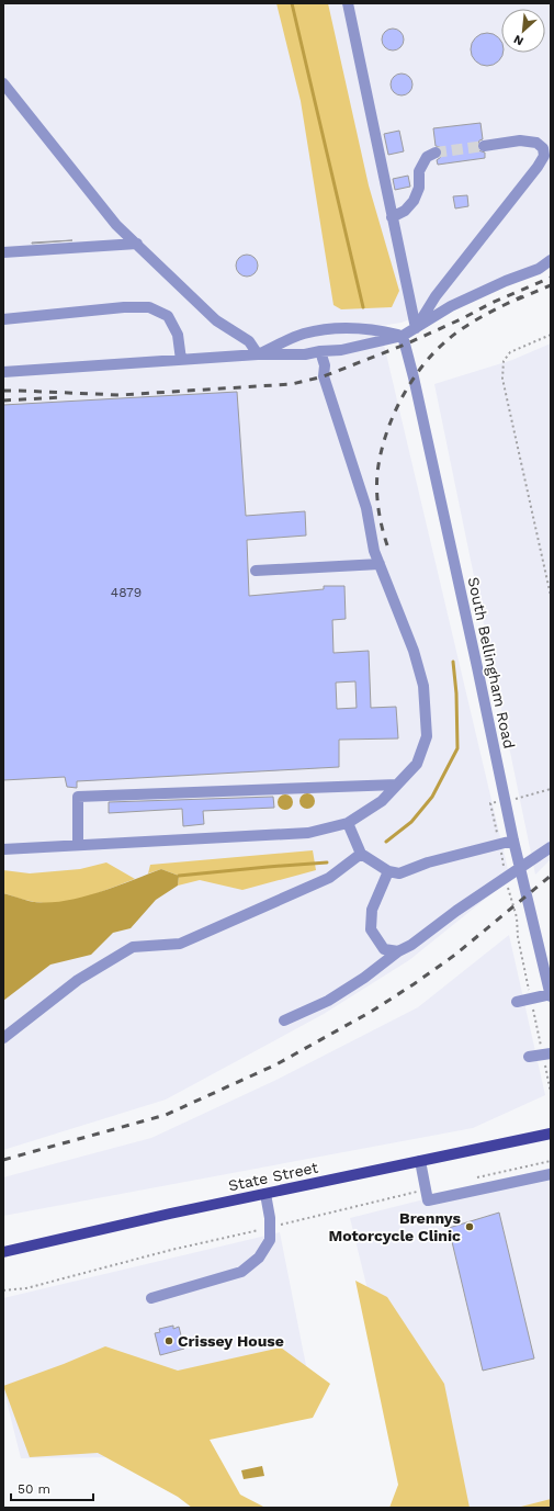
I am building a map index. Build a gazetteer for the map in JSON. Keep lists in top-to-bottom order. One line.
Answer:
{"streets":{"main road":["State Street"],"street":["South Bellingham Road"]},"places":["Brennys Motorcycle Clinic","Crissey House"],"house_numbers":["4879"],"scale_bar":"50 m","north":"bottom left"}
